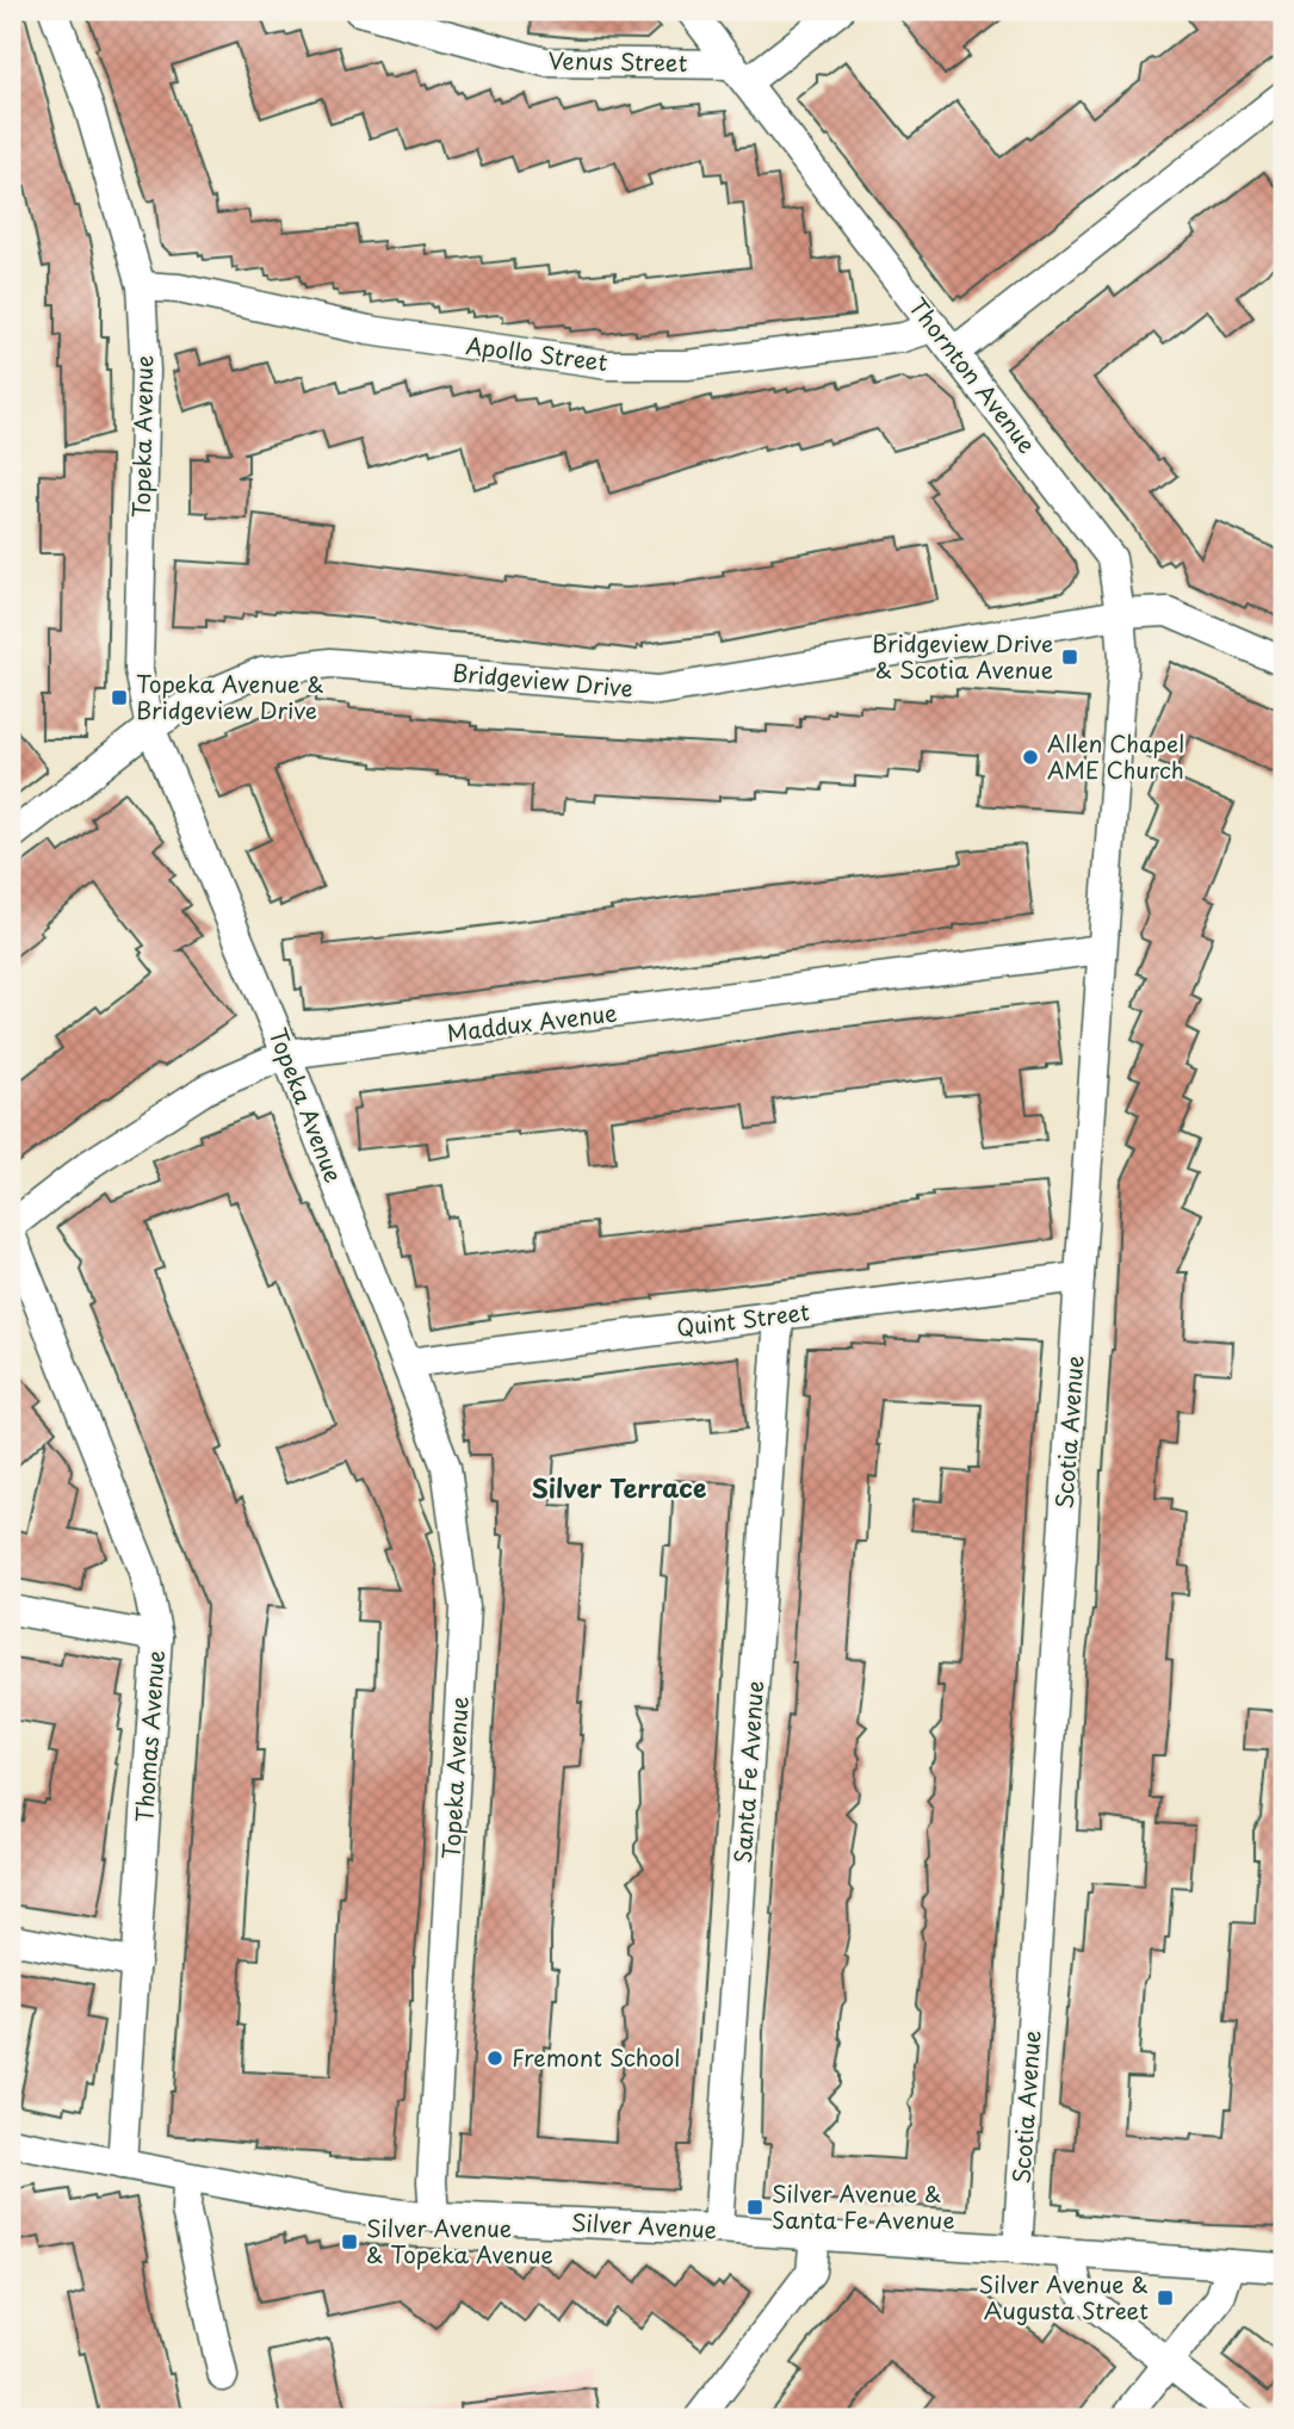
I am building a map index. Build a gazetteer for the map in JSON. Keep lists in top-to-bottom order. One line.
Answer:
{"streets":{"street":["Venus Street","Apollo Street","Thornton Avenue","Topeka Avenue","Bridgeview Drive","Maddux Avenue","Quint Street","Scotia Avenue","Thomas Avenue","Santa Fe Avenue","Silver Avenue"]},"crossings":[["Venus Street","Thornton Avenue"],["Apollo Street","Thornton Avenue"],["Apollo Street","Topeka Avenue"],["Thornton Avenue","Bridgeview Drive"],["Thornton Avenue","Scotia Avenue"],["Topeka Avenue","Bridgeview Drive"],["Topeka Avenue","Maddux Avenue"],["Topeka Avenue","Quint Street"],["Topeka Avenue","Silver Avenue"],["Bridgeview Drive","Scotia Avenue"],["Maddux Avenue","Scotia Avenue"],["Quint Street","Scotia Avenue"],["Quint Street","Santa Fe Avenue"],["Scotia Avenue","Silver Avenue"],["Thomas Avenue","Silver Avenue"],["Santa Fe Avenue","Silver Avenue"]],"districts":["Silver Terrace"],"places":{"transit":["Bridgeview Drive & Scotia Avenue","Topeka Avenue & Bridgeview Drive","Silver Avenue & Santa Fe Avenue","Silver Avenue & Topeka Avenue","Silver Avenue & Augusta Street"],"other":["Allen Chapel AME Church","Fremont School"]}}
